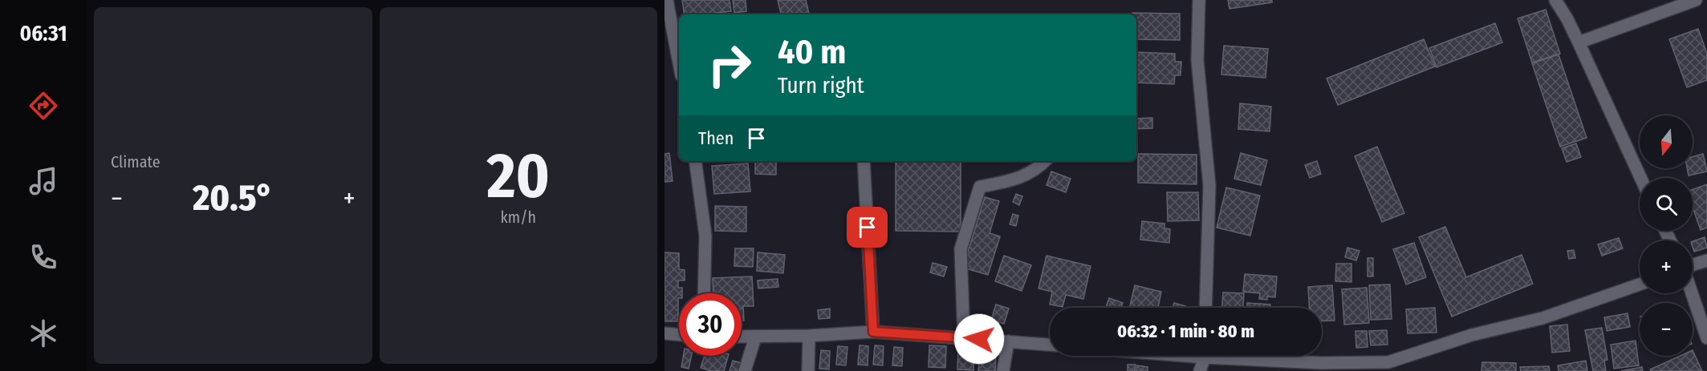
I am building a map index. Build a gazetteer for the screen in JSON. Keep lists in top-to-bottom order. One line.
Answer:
{"north":"bottom","page":{"tabs":"06:31","tile":["Climate",["20","km/h"]],"turn":["40 m","Turn right"],"map_buttons":["+","−"],"then":"Then","heat":["−","20.5°","+"],"limit":"30","trip":"06:32 · 1 min · 80 m"}}
